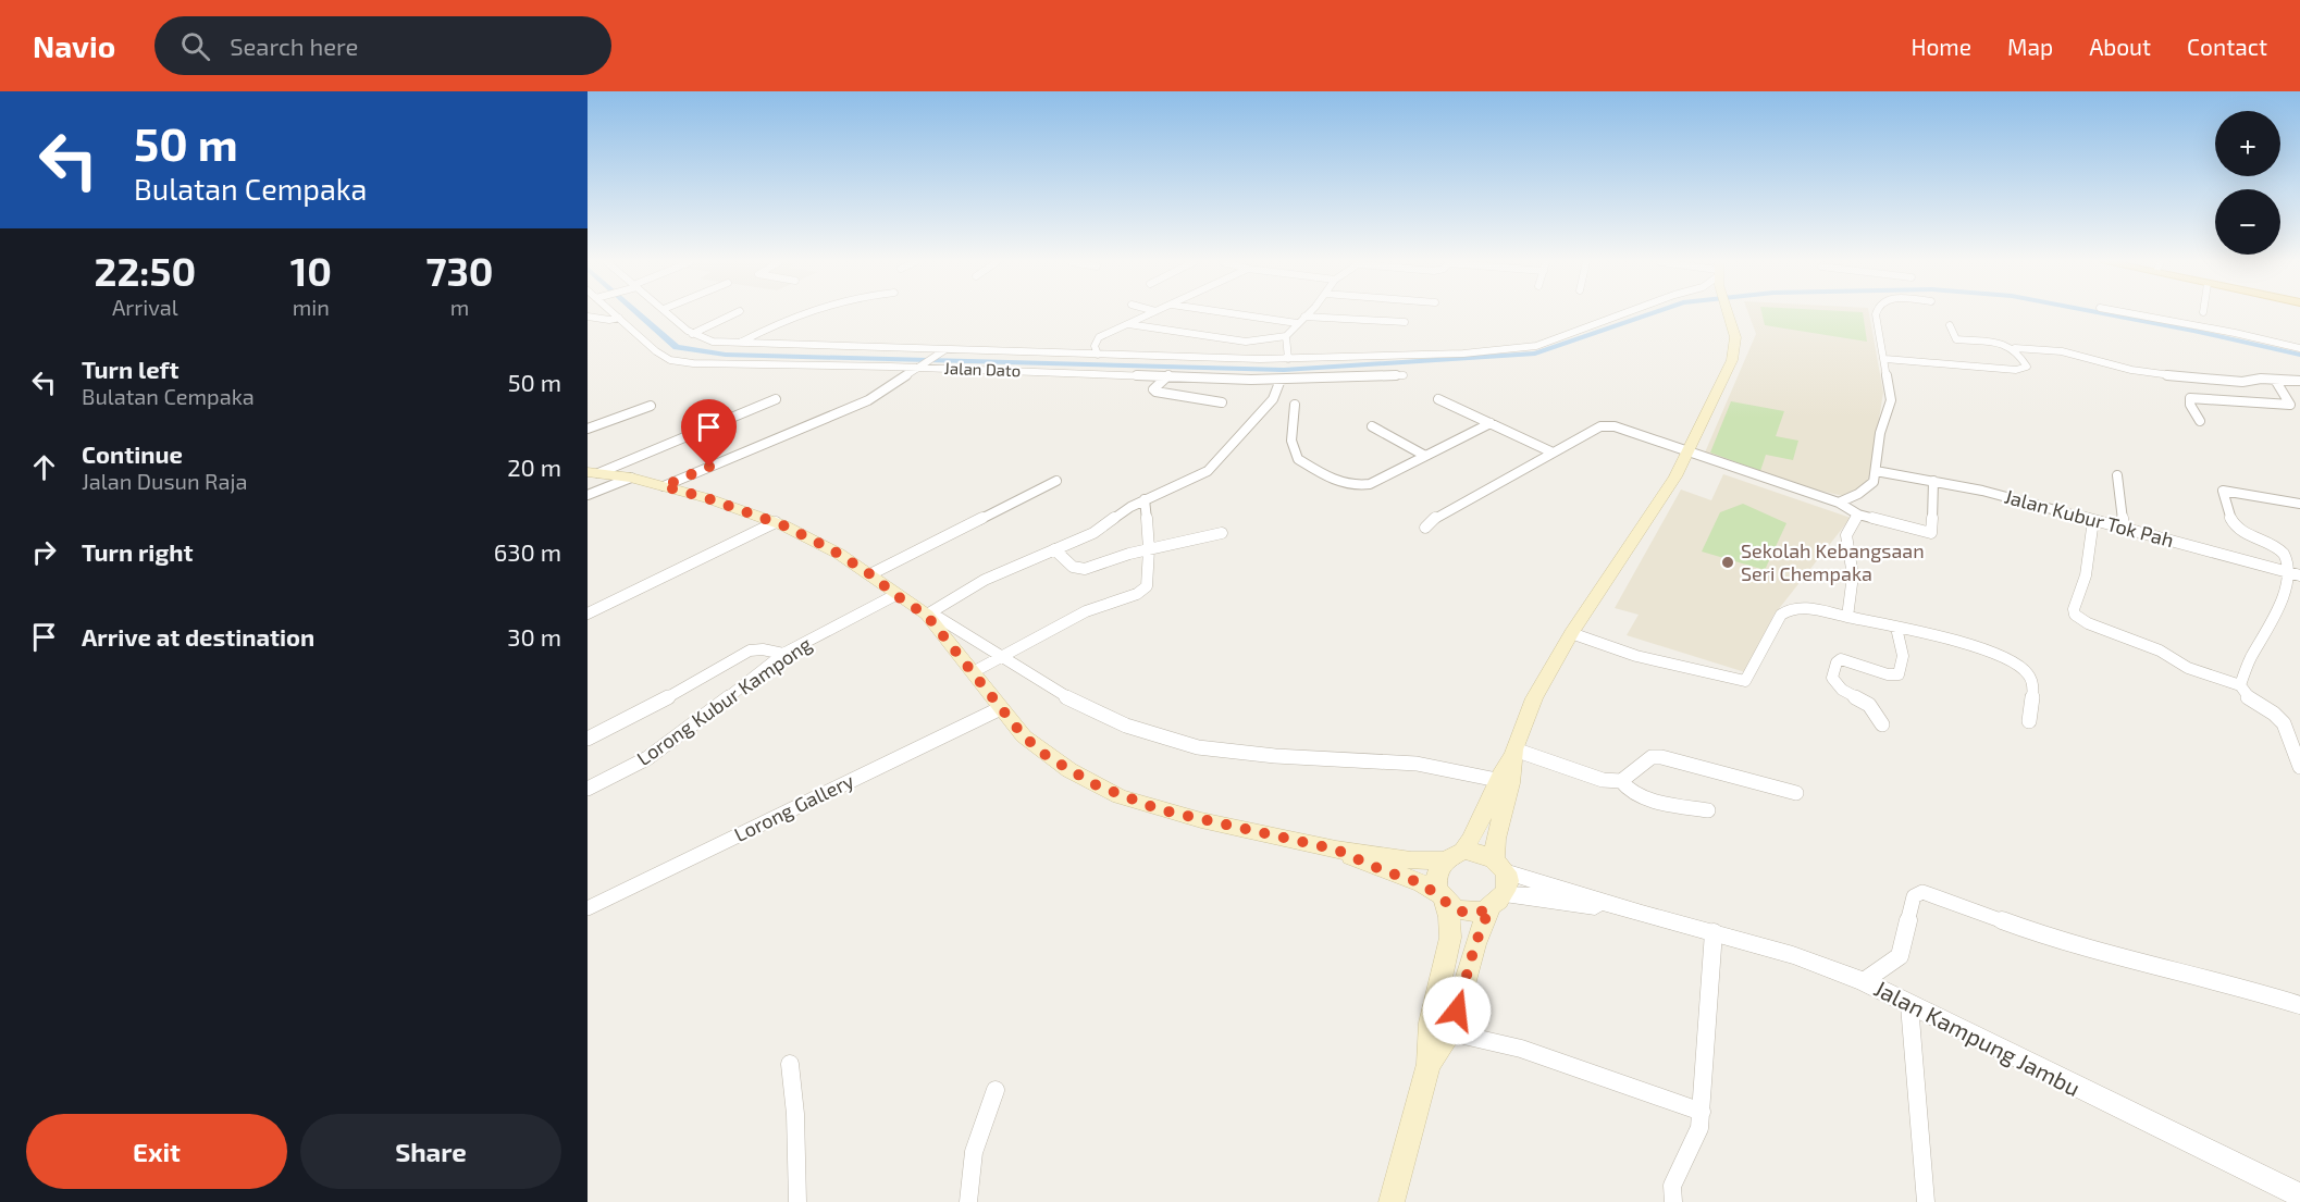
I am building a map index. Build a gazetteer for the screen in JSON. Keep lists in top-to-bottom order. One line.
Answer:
{"streets":{"street":["Jalan Dato","Jalan Kubur Tok Pah","Lorong Kubur Kampong","Lorong Gallery","Jalan Kampung Jambu"]},"places":["Sekolah Kebangsaan Seri Chempaka"],"page":{"header":"Navio","search":"Search here","nav":["Home","Map","About","Contact"],"turn":["50 m","Bulatan Cempaka"],"map_buttons":["+","−"],"eta":["22:50","Arrival","10","min","730","m"],"list":[{"name":"Turn left","note":"Bulatan Cempaka","value":"50 m"},{"name":"Continue","note":"Jalan Dusun Raja","value":"20 m"},{"name":"Turn right","value":"630 m"},{"name":"Arrive at destination","value":"30 m"}],"buttons":["Exit","Share"]}}
